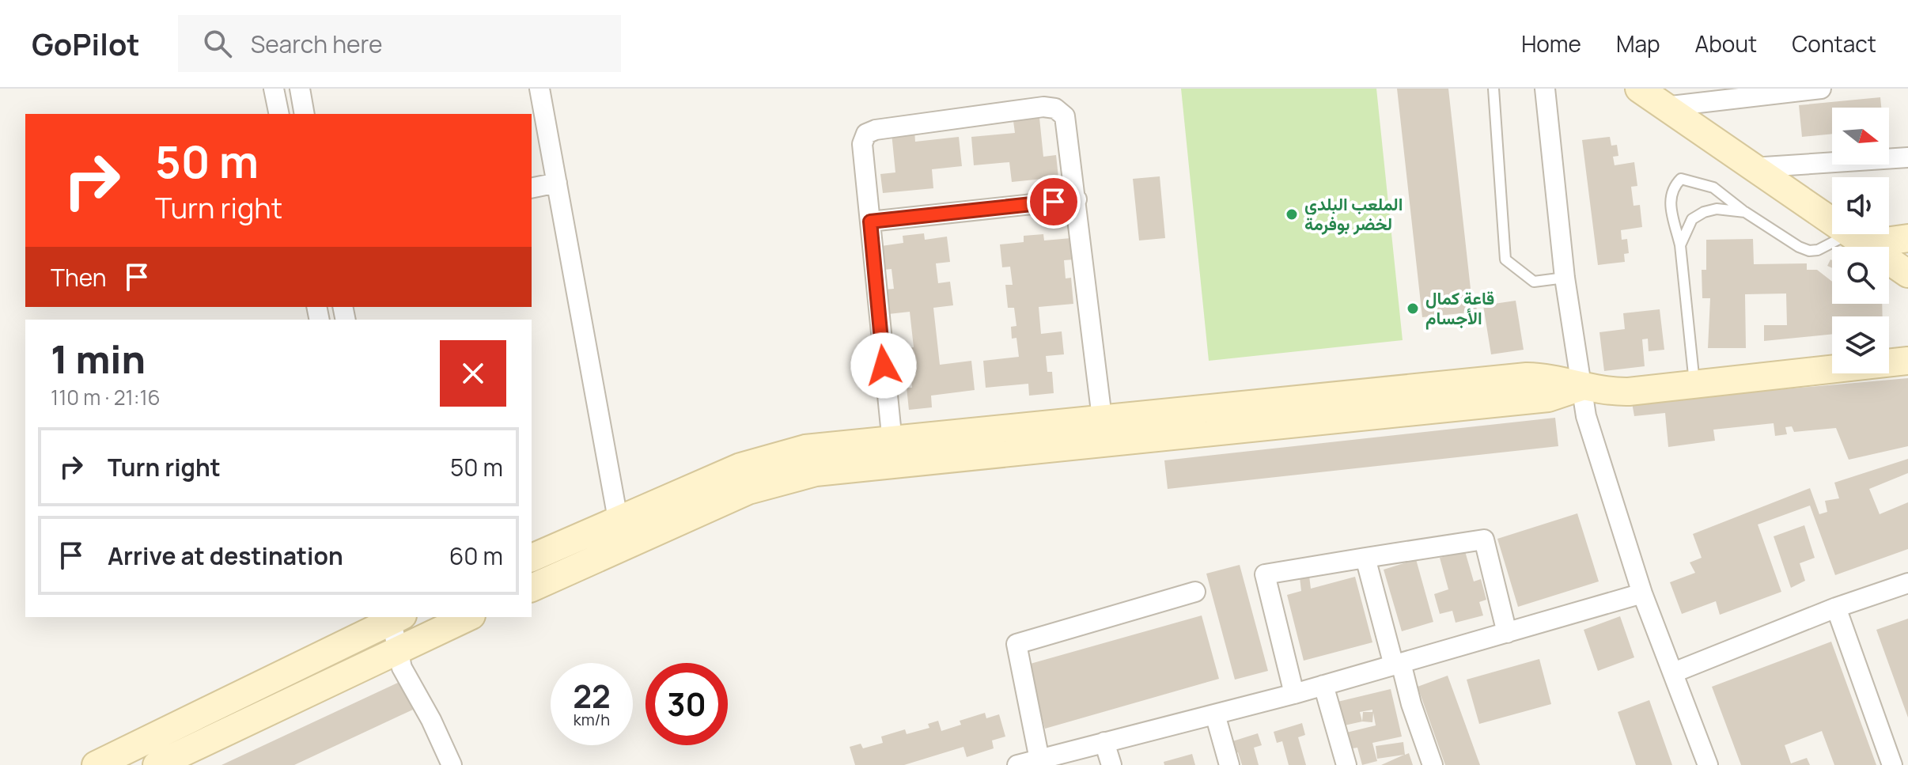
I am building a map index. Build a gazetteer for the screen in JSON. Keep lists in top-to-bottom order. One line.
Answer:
{"places":["الملعب البلدي لخضر بوفرمة","قاعة كمال الأجسام"],"north":"right","page":{"header":"GoPilot","search":"Search here","nav":["Home","Map","About","Contact"],"turn":["50 m","Turn right"],"then":"Then","heading":["1 min","110 m · 21:16"],"list":[{"name":"Turn right","value":"50 m"},{"name":"Arrive at destination","value":"60 m"}],"speed":"22 km/h","limit":"30"}}
